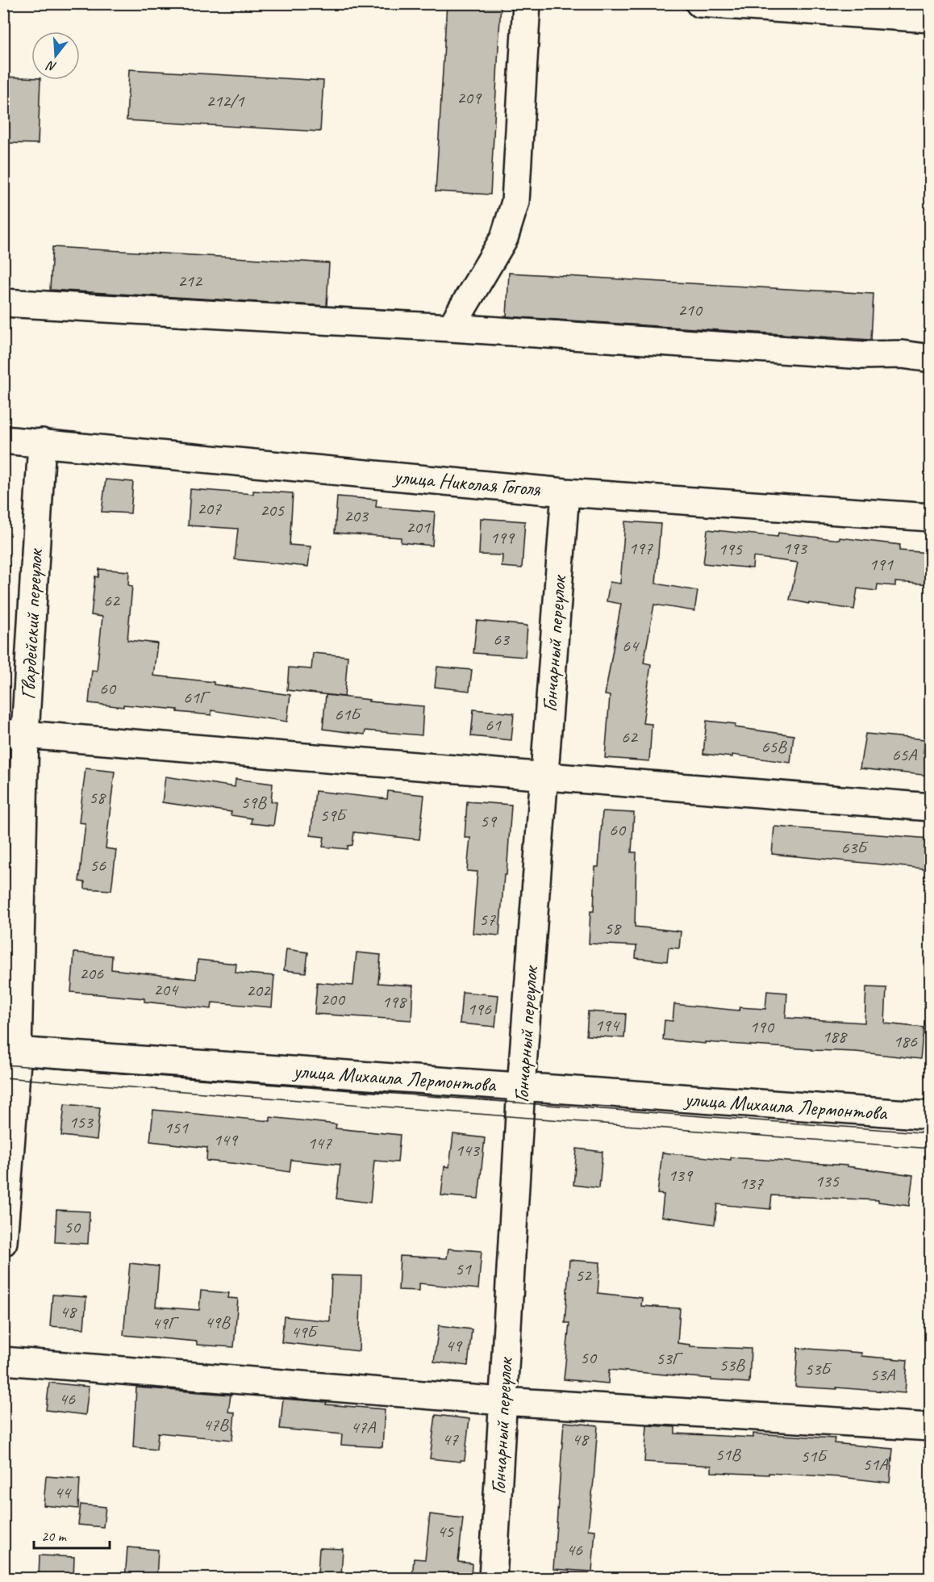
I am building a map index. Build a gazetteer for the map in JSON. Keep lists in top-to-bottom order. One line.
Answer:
{"streets":{"street":["улица Николая Гоголя","Гвардейский переулок","Гончарный переулок","улица Михаила Лермонтова"]},"crossings":[["улица Николая Гоголя","Гвардейский переулок"],["улица Николая Гоголя","Гончарный переулок"],["Гвардейский переулок","улица Михаила Лермонтова"],["Гончарный переулок","улица Михаила Лермонтова"]],"house_numbers":["209","212/1","212","210","207","205","203","201","199","197","193","195","191","62","63","64","60","61Г","61Б","61","62","65В","65А","58","59В","59Б","59","60","63Б","56","57","58","206","204","202","200","198","196","194","190","188","186","153","151","149","147","143","139","135","137","50","51","52","48","49В","49Г","49Б","49","50","53Г","53В","53Б","53А","46","47В","47А","47","48","51В","51Б","51А","44","45","46"],"scale_bar":"20 m","north":"bottom"}
